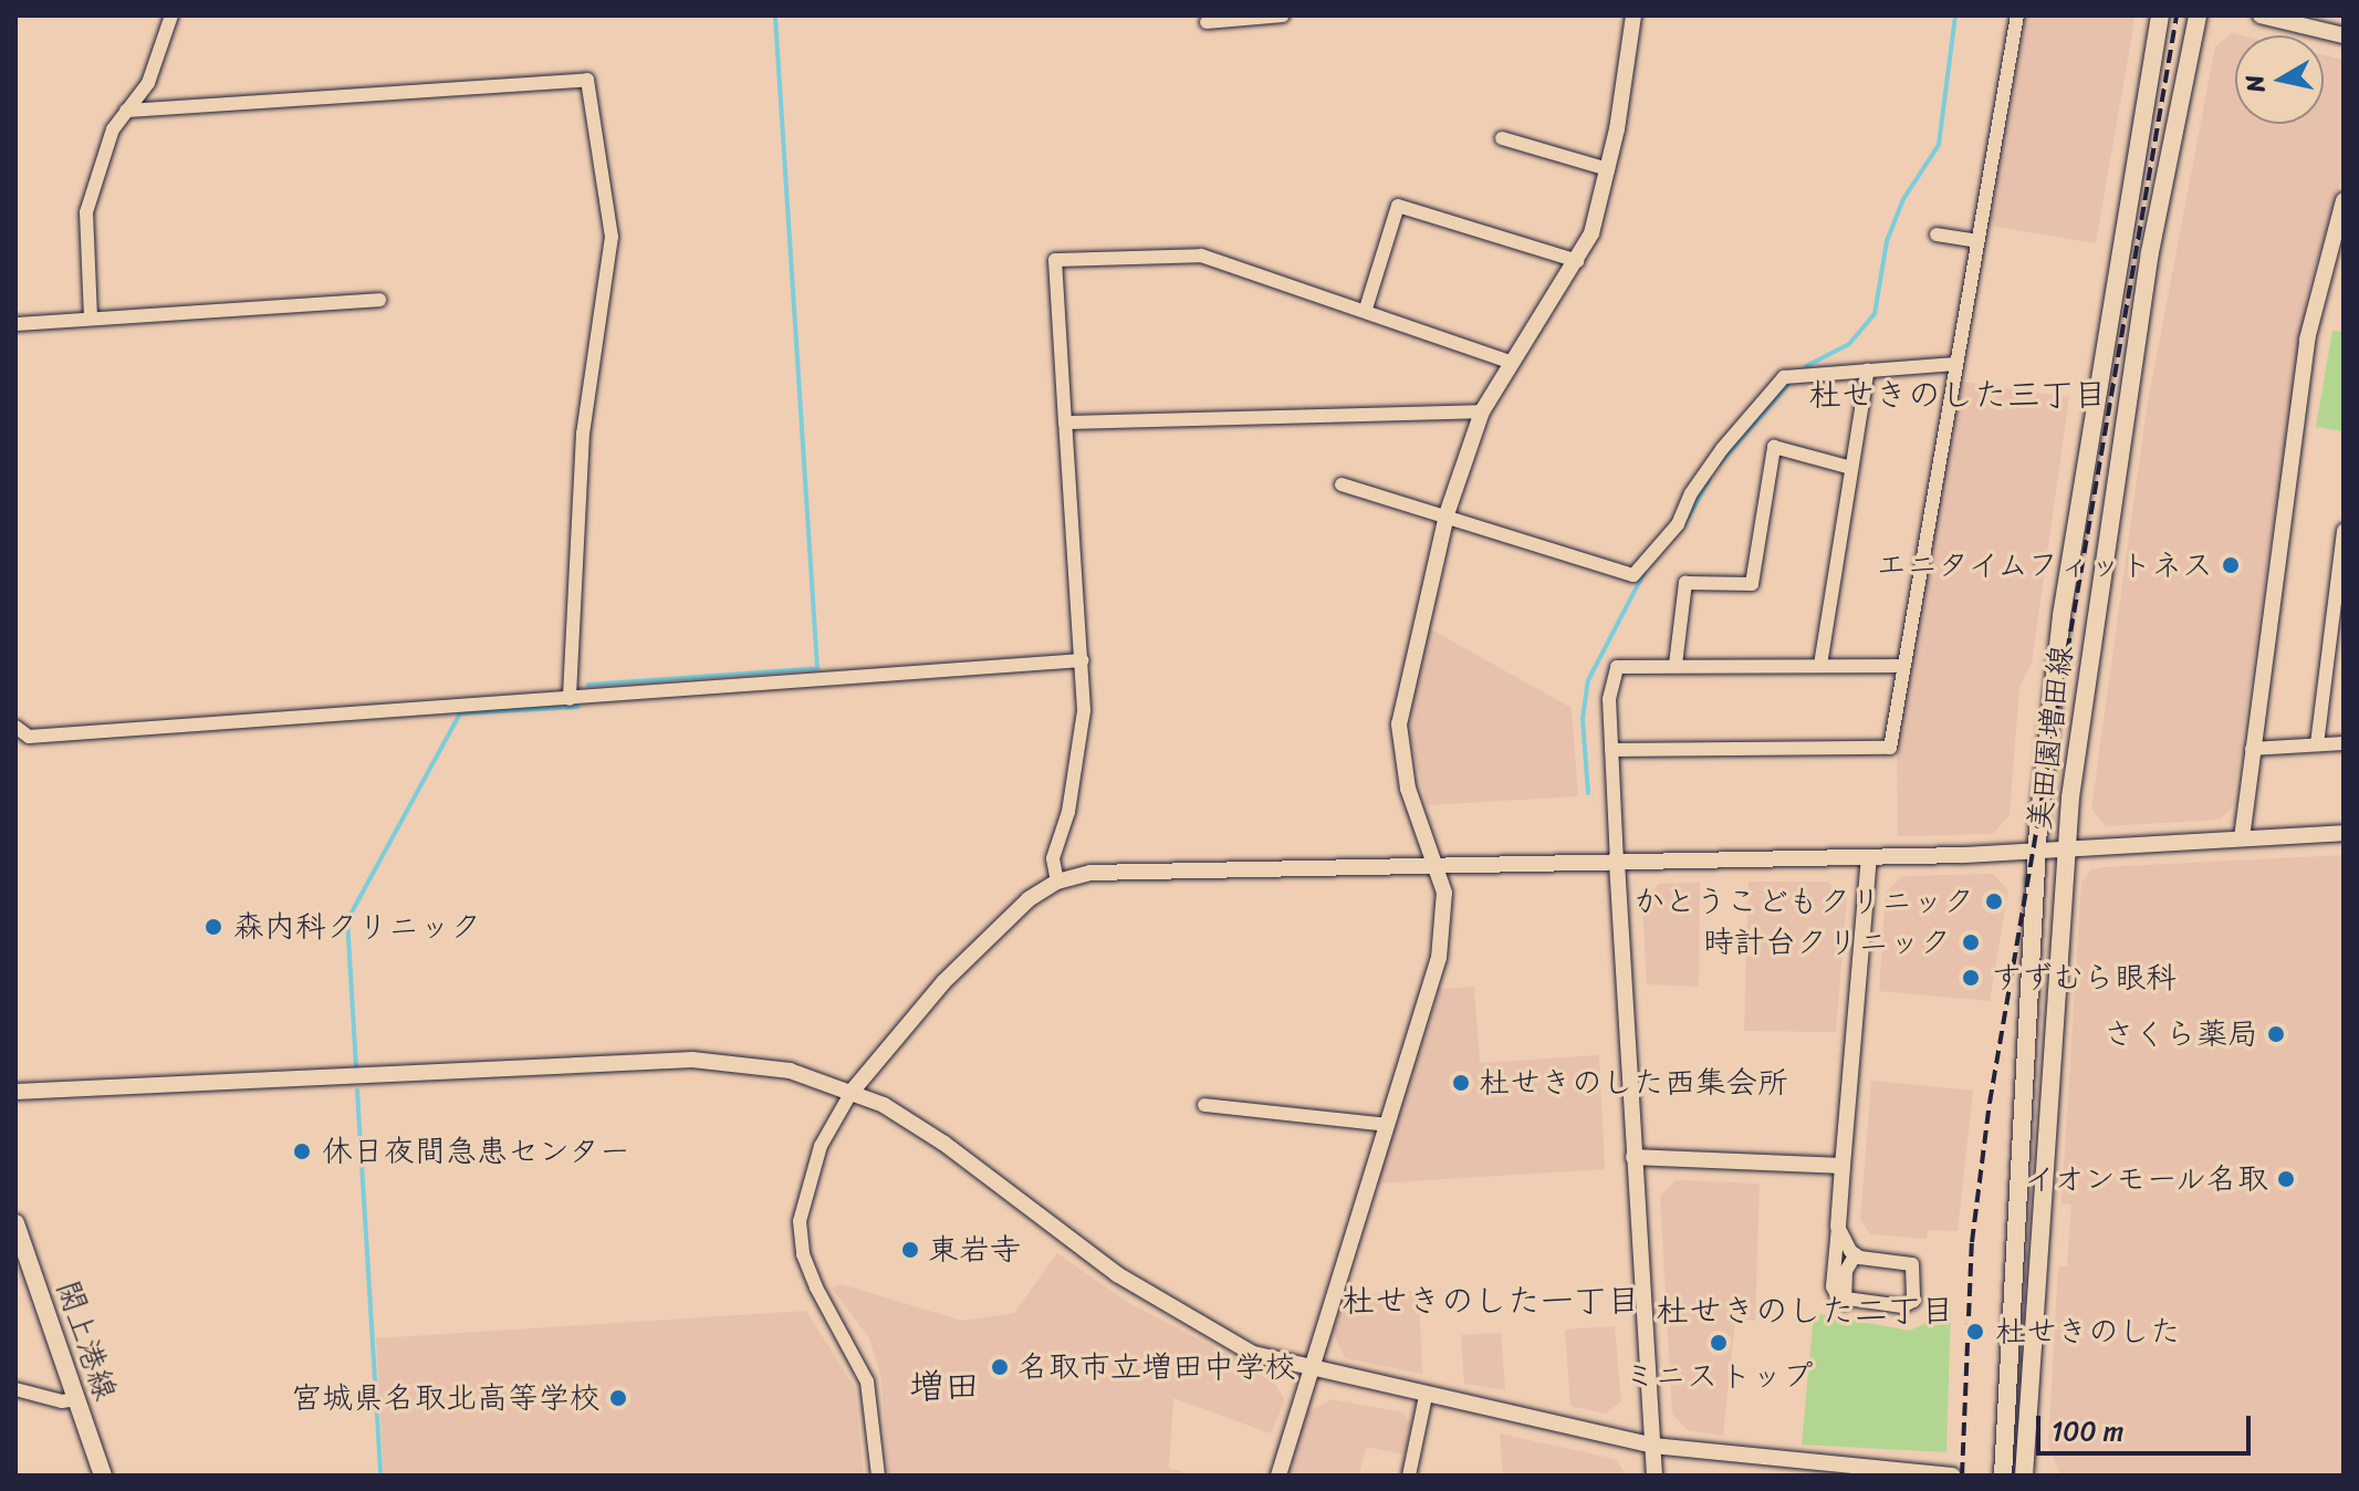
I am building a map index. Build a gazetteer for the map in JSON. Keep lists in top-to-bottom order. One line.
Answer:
{"streets":{"main road":["美田園増田線","閖上港線"]},"districts":["杜せきのした三丁目","杜せきのした一丁目","杜せきのした二丁目","増田"],"places":["エニタイムフィットネス","かとうこどもクリニック","森内科クリニック","時計台クリニック","すずむら眼科","さくら薬局","杜せきのした西集会所","休日夜間急患センター","イオンモール名取","東岩寺","杜せきのした","ミニストップ","名取市立増田中学校","宮城県名取北高等学校"],"scale_bar":"100 m","north":"left"}
